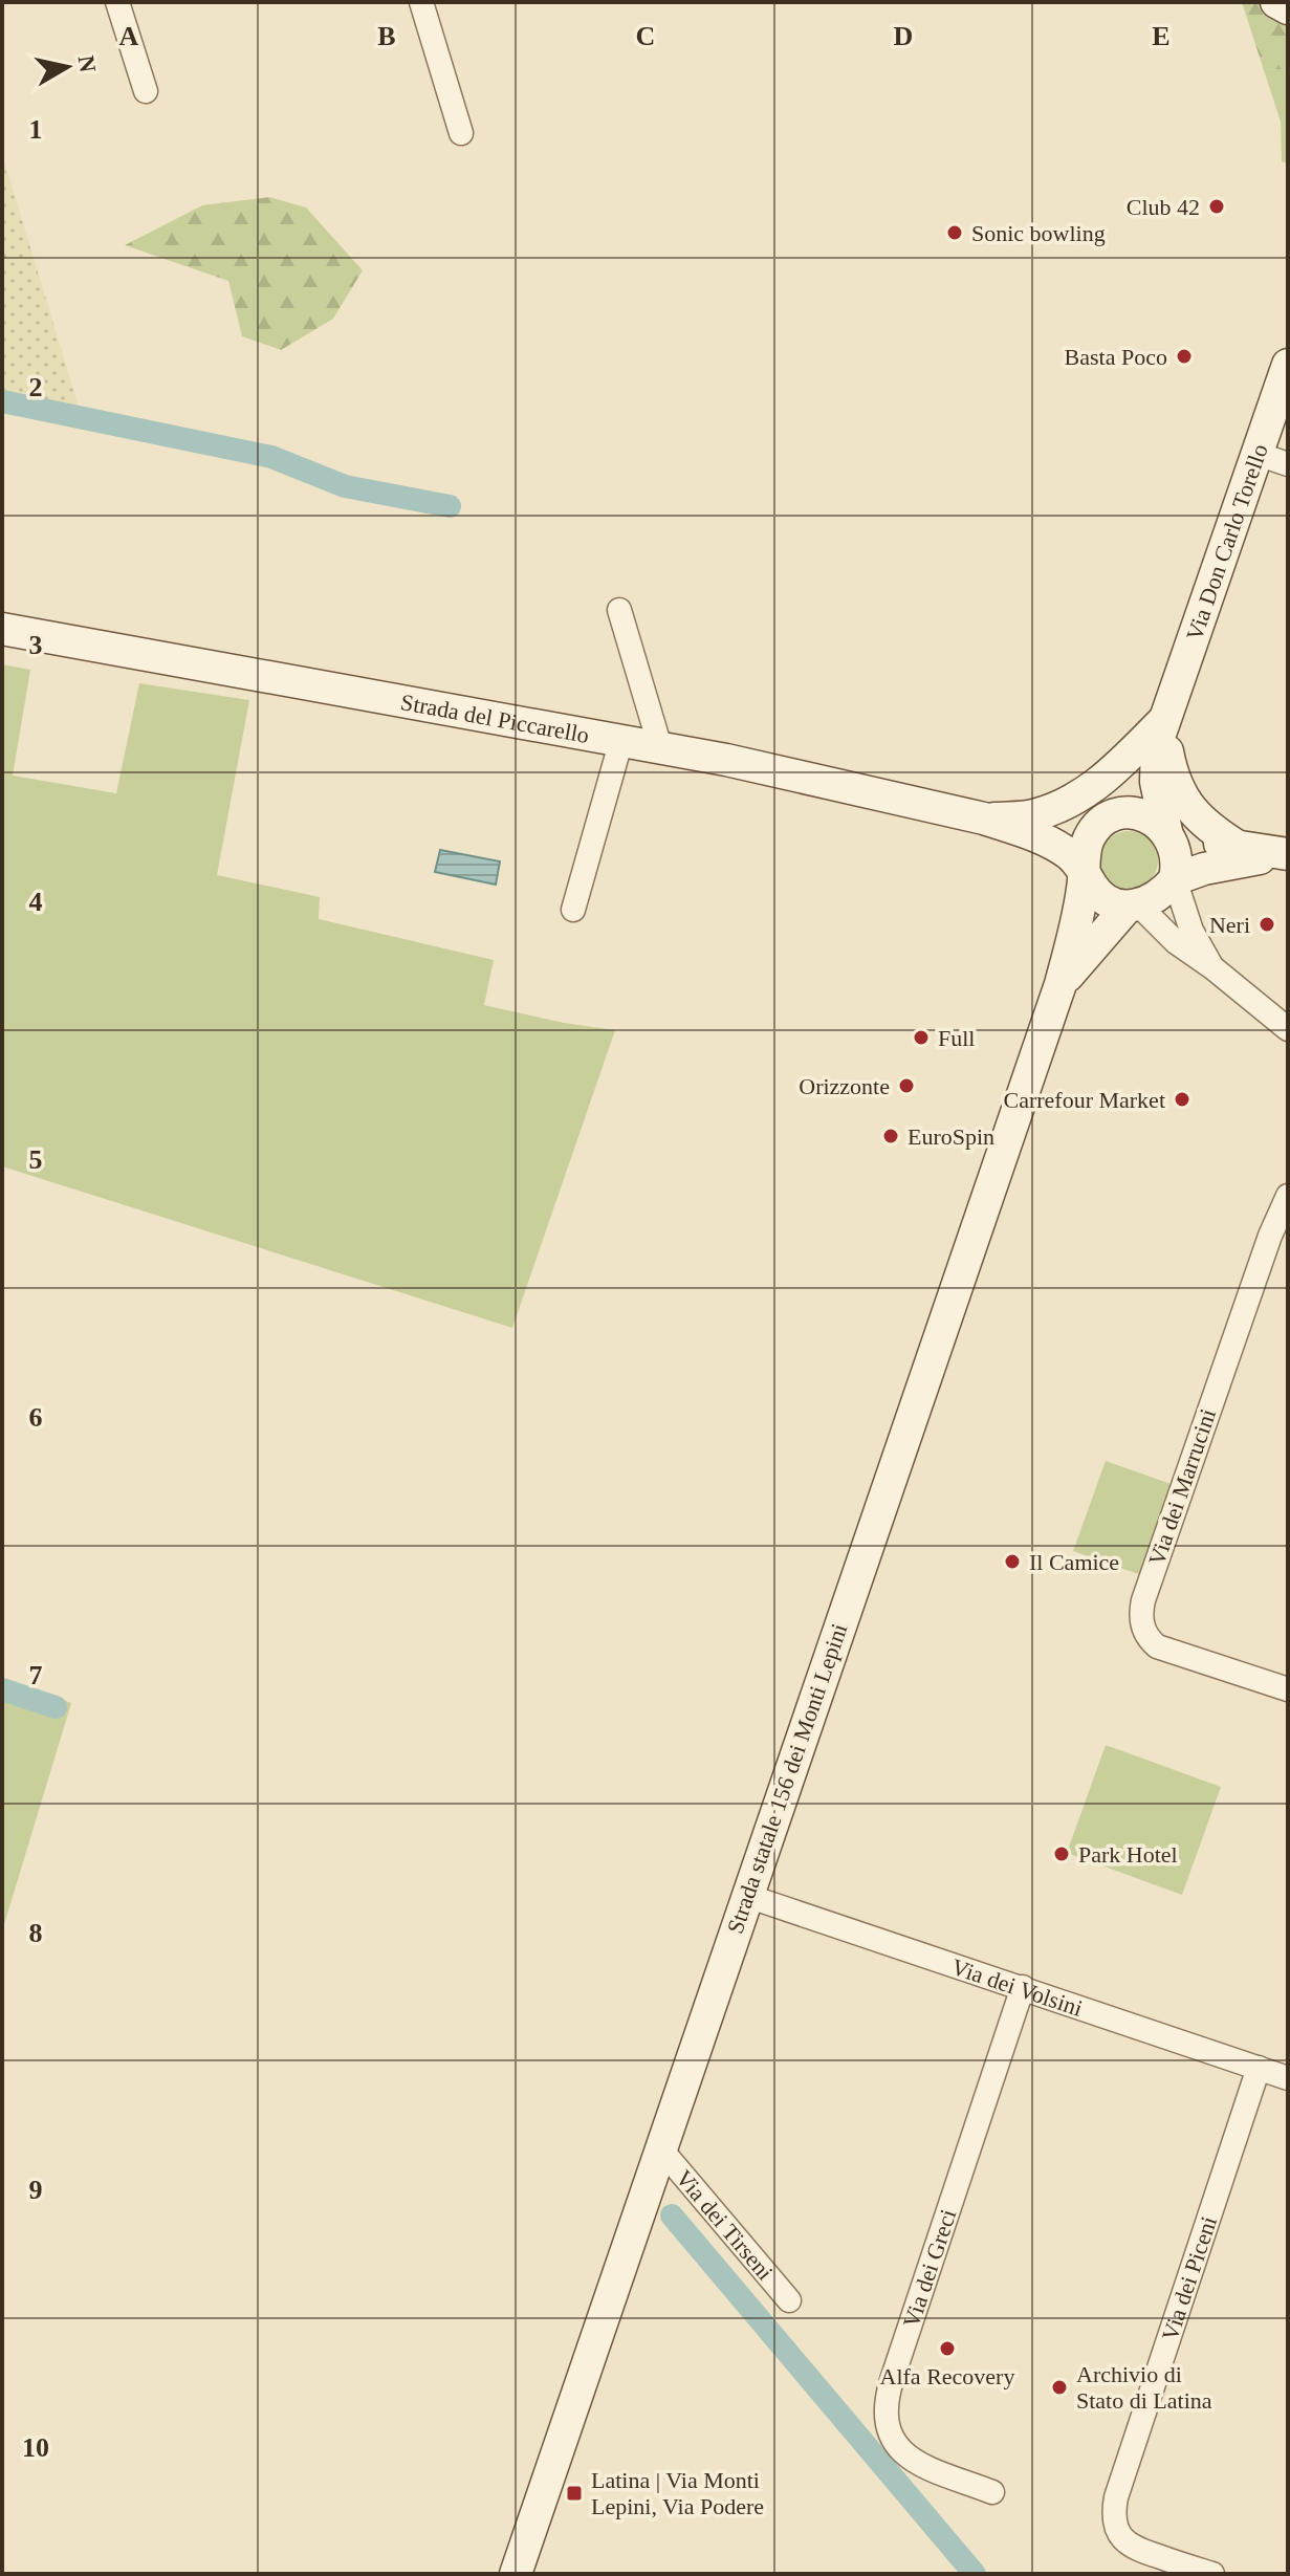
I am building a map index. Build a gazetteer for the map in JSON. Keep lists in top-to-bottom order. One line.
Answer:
{"streets":{"main road":["Via Don Carlo Torello","Strada del Piccarello","Strada statale 156 dei Monti Lepini"],"street":["Via dei Marrucini","Via dei Volsini","Via dei Tirseni","Via dei Greci","Via dei Piceni"]},"crossings":[["Via Don Carlo Torello","Strada del Piccarello"],["Via Don Carlo Torello","Strada statale 156 dei Monti Lepini"],["Strada del Piccarello","Strada statale 156 dei Monti Lepini"],["Strada statale 156 dei Monti Lepini","Via dei Volsini"],["Strada statale 156 dei Monti Lepini","Via dei Tirseni"],["Via dei Volsini","Via dei Greci"],["Via dei Volsini","Via dei Piceni"]],"places":{"other":["Club 42","Sonic bowling","Basta Poco","Neri","Full","Orizzonte","Carrefour Market","EuroSpin","Il Camice","Park Hotel","Alfa Recovery","Archivio di Stato di Latina"],"transit":["Latina | Via Monti Lepini, Via Podere"]},"north":"right","grid":{"columns":["A","B","C","D","E"],"rows":["1","2","3","4","5","6","7","8","9","10"]}}
